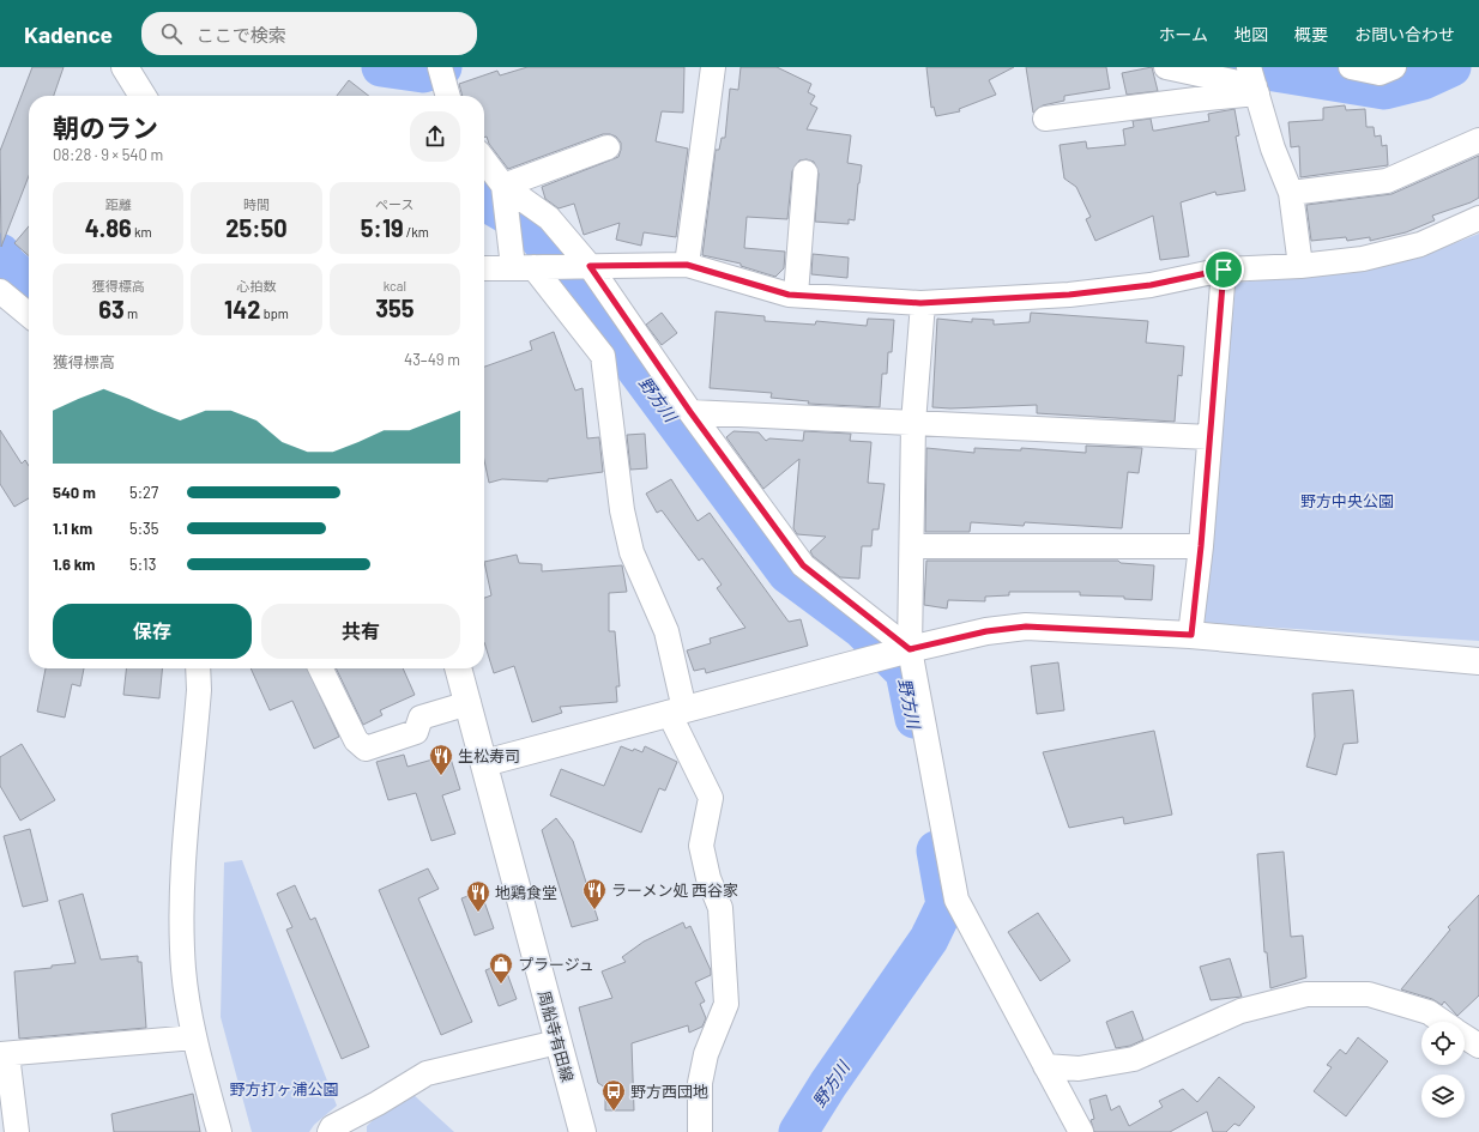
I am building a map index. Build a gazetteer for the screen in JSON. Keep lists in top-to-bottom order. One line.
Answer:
{"streets":{"street":["周船寺有田線"]},"water":["野方川"],"parks":["野方中央公園","野方打ヶ浦公園"],"places":{"restaurant":["生松寿司","ラーメン処 西谷家","地鶏食堂"],"shop":["プラージュ"],"bus stop":["野方西団地"]},"page":{"header":"Kadence","search":"ここで検索","nav":["ホーム","地図","概要","お問い合わせ"],"heading":["朝のラン","08:28 · 9 × 540 m"],"stats":[["距離","4.86 km"],["時間","25:50"],["ペース","5:19 /km"],["獲得標高","63 m"],["心拍数","142 bpm"],["kcal","355"]],"chart":["獲得標高","43–49 m"],"list":[{"name":"540 m","note":"5:27"},{"name":"1.1 km","note":"5:35"},{"name":"1.6 km","note":"5:13"}],"buttons":["保存","共有"]}}
